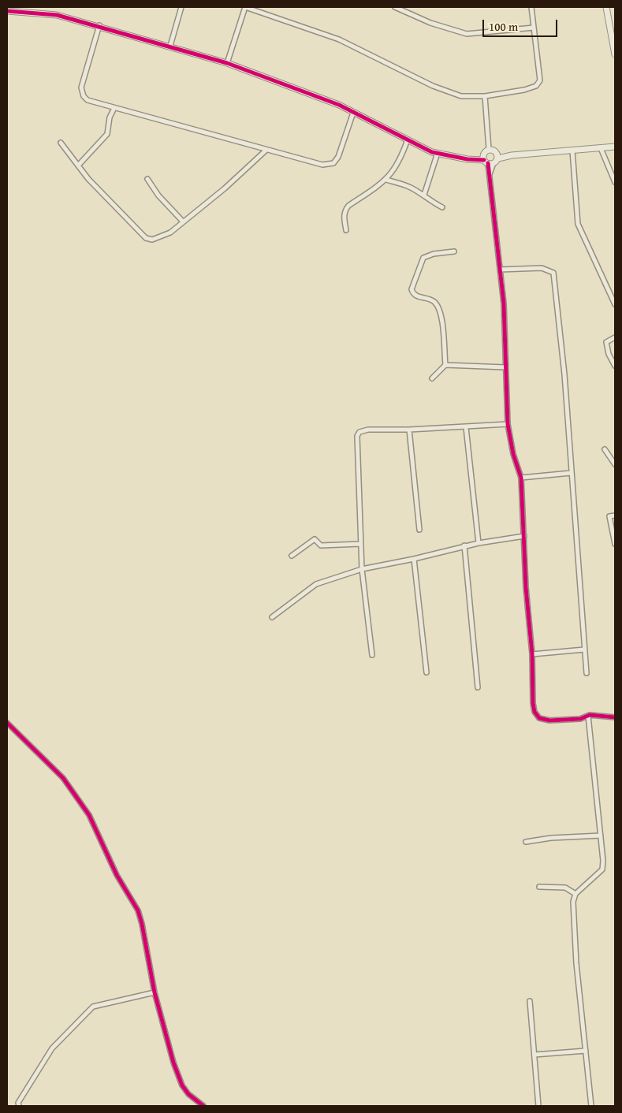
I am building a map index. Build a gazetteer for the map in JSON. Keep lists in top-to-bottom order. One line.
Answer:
{"scale_bar":"100 m"}
